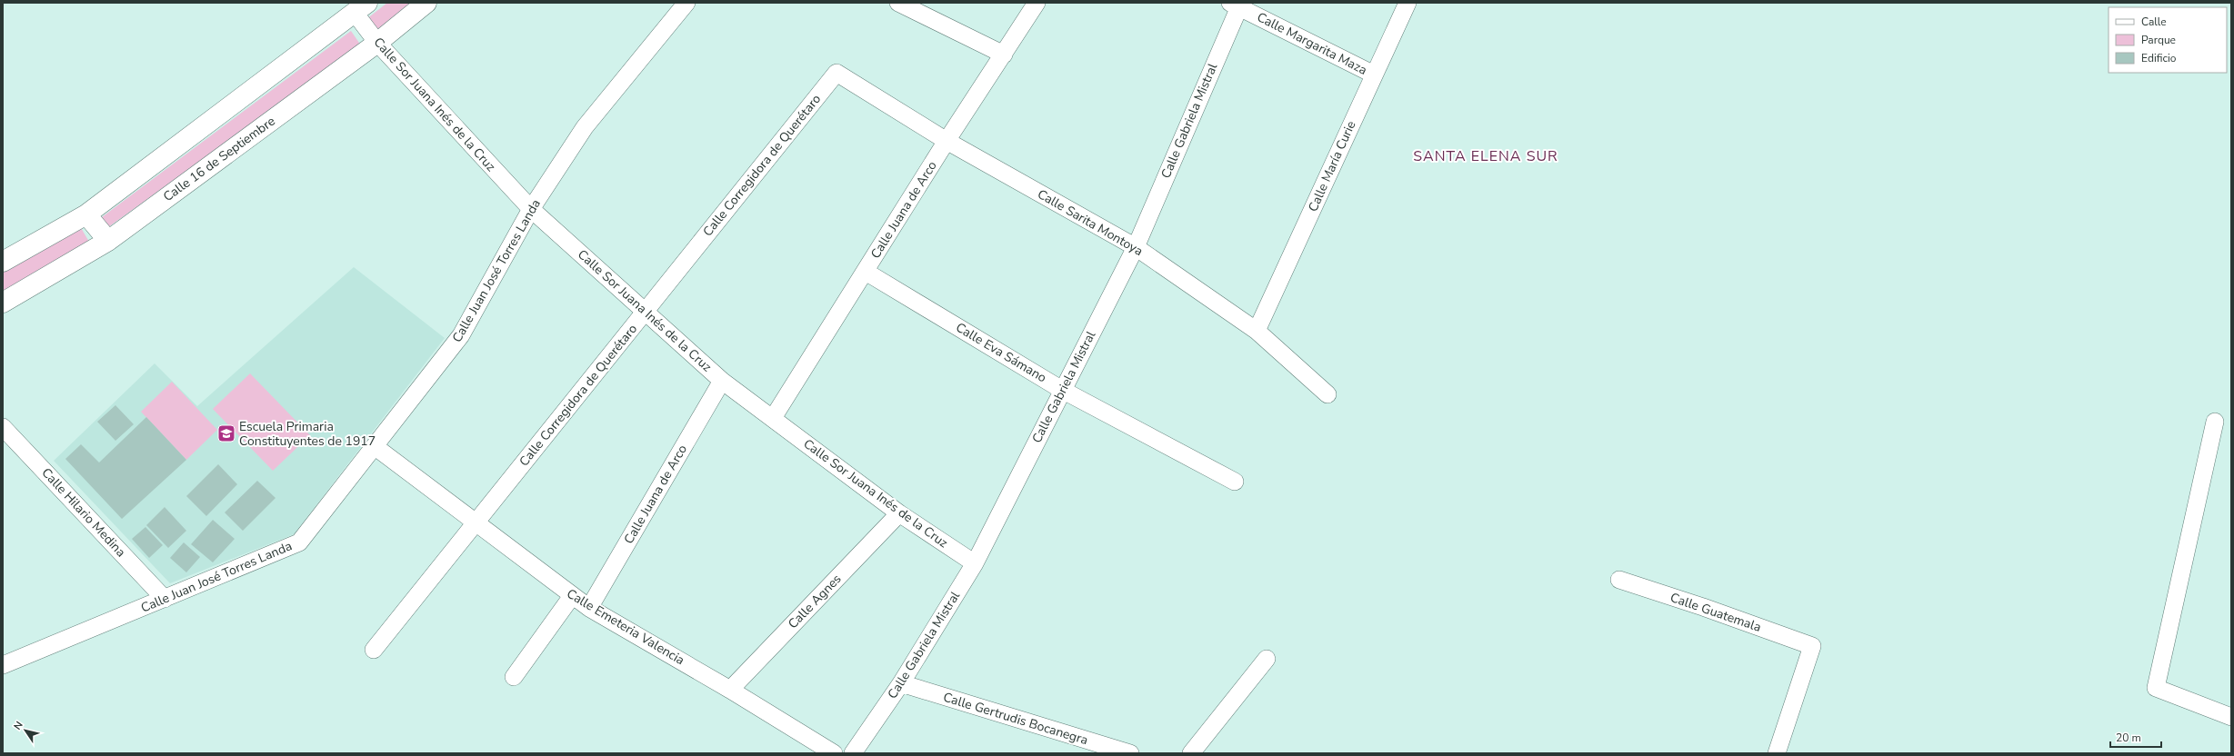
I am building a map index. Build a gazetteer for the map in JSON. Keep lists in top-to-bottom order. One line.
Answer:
{"streets":{"street":["Calle Margarita Maza","Calle Sor Juana Inés de la Cruz","Calle Gabriela Mistral","Calle 16 de Septiembre","Calle Corregidora de Querétaro","Calle María Curie","Calle Juana de Arco","Calle Sarita Montoya","Calle Juan José Torres Landa","Calle Eva Sámano","Calle Hilario Medina","Calle Agnes","Calle Guatemala","Calle Emeteria Valencia","Calle Gertrudis Bocanegra"]},"crossings":[["Calle Margarita Maza","Calle Gabriela Mistral"],["Calle Margarita Maza","Calle María Curie"],["Calle Sor Juana Inés de la Cruz","Calle Gabriela Mistral"],["Calle Sor Juana Inés de la Cruz","Calle 16 de Septiembre"],["Calle Sor Juana Inés de la Cruz","Calle Corregidora de Querétaro"],["Calle Sor Juana Inés de la Cruz","Calle Juana de Arco"],["Calle Sor Juana Inés de la Cruz","Calle Juan José Torres Landa"],["Calle Sor Juana Inés de la Cruz","Calle Agnes"],["Calle Gabriela Mistral","Calle Sarita Montoya"],["Calle Gabriela Mistral","Calle Eva Sámano"],["Calle Gabriela Mistral","Calle Gertrudis Bocanegra"],["Calle Corregidora de Querétaro","Calle Sarita Montoya"],["Calle Corregidora de Querétaro","Calle Emeteria Valencia"],["Calle María Curie","Calle Sarita Montoya"],["Calle Juana de Arco","Calle Sarita Montoya"],["Calle Juana de Arco","Calle Eva Sámano"],["Calle Juana de Arco","Calle Emeteria Valencia"],["Calle Juan José Torres Landa","Calle Hilario Medina"],["Calle Juan José Torres Landa","Calle Emeteria Valencia"],["Calle Agnes","Calle Emeteria Valencia"]],"districts":["SANTA ELENA SUR"],"places":{"school or university":["Escuela Primaria Constituyentes de 1917"]},"legend":["Calle","Parque","Edificio"],"scale_bar":"20 m","north":"top left"}
